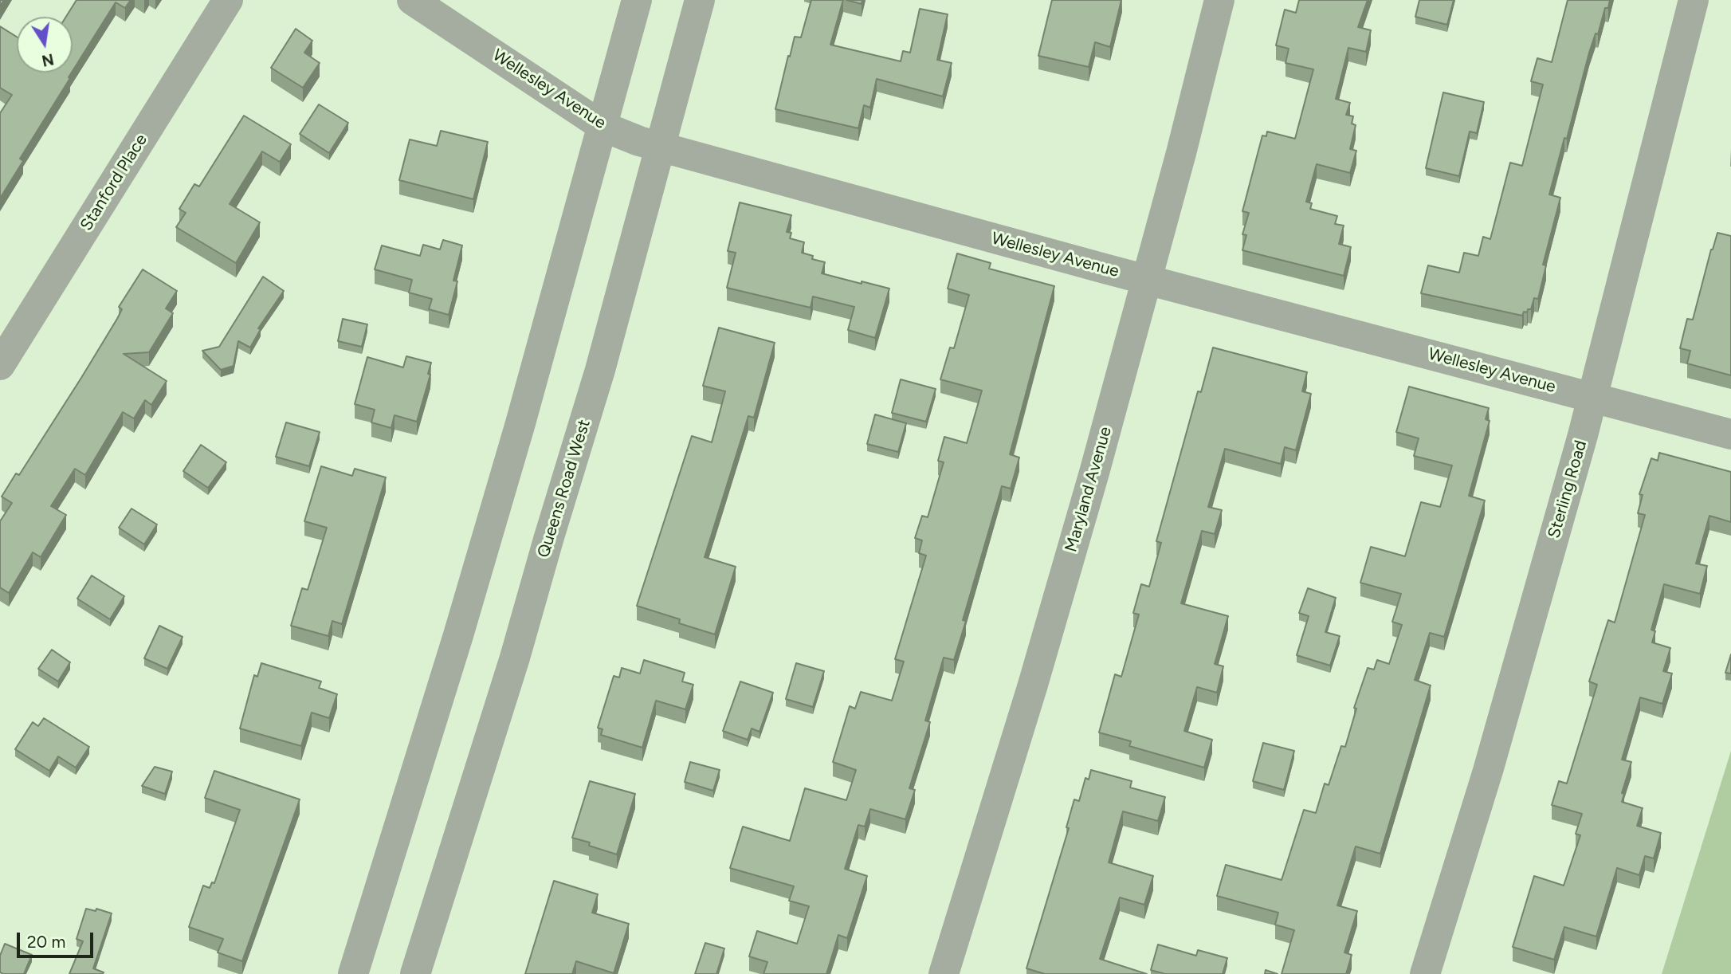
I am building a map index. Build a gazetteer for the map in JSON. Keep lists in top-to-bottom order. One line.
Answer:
{"streets":{"street":["Wellesley Avenue","Stanford Place","Queens Road West","Maryland Avenue","Sterling Road"]},"crossings":[["Wellesley Avenue","Queens Road West"],["Wellesley Avenue","Maryland Avenue"],["Wellesley Avenue","Sterling Road"]],"scale_bar":"20 m","north":"bottom"}
